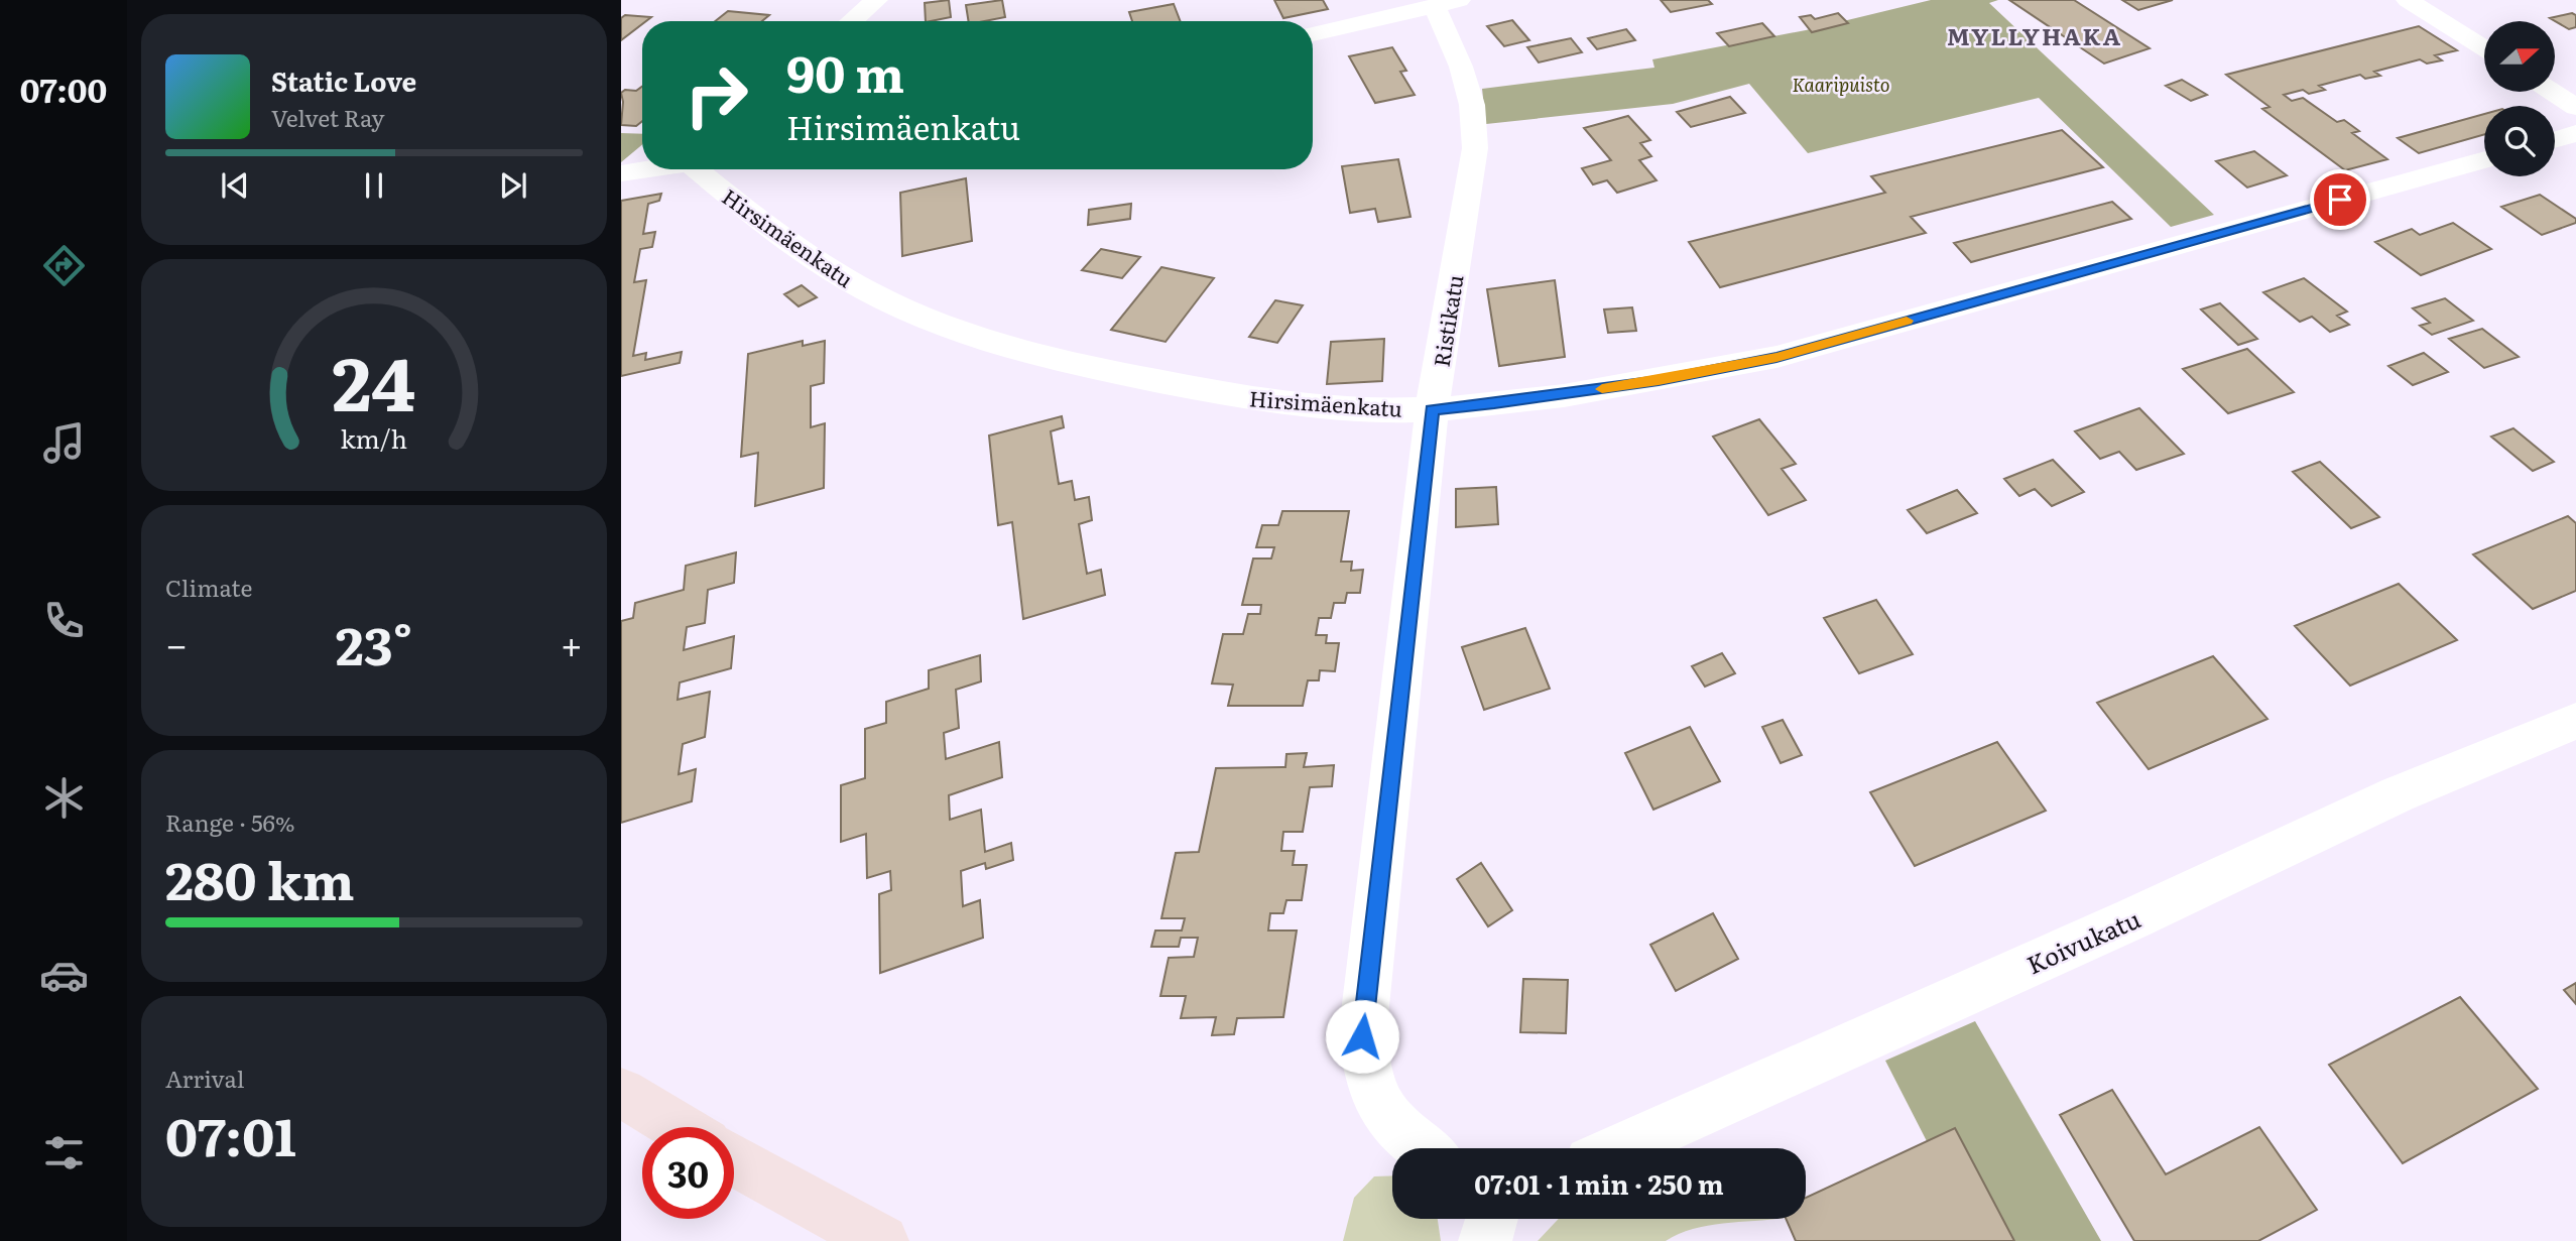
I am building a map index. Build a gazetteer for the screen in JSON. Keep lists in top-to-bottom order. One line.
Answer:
{"streets":{"street":["Hirsimäenkatu","Ristikatu","Koivukatu"]},"crossings":[["Hirsimäenkatu","Ristikatu"]],"districts":["MYLLYHAKA"],"parks":["Kaaripuisto"],"north":"right","page":{"tabs":"07:00","turn":["90 m","Hirsimäenkatu"],"song":["Static Love","Velvet Ray"],"tile":["Climate",["Range · 56%","280 km"],["Arrival","07:01"]],"heat":["−","23°","+"],"limit":"30","trip":"07:01 · 1 min · 250 m","gauge":["24","km/h"]}}
